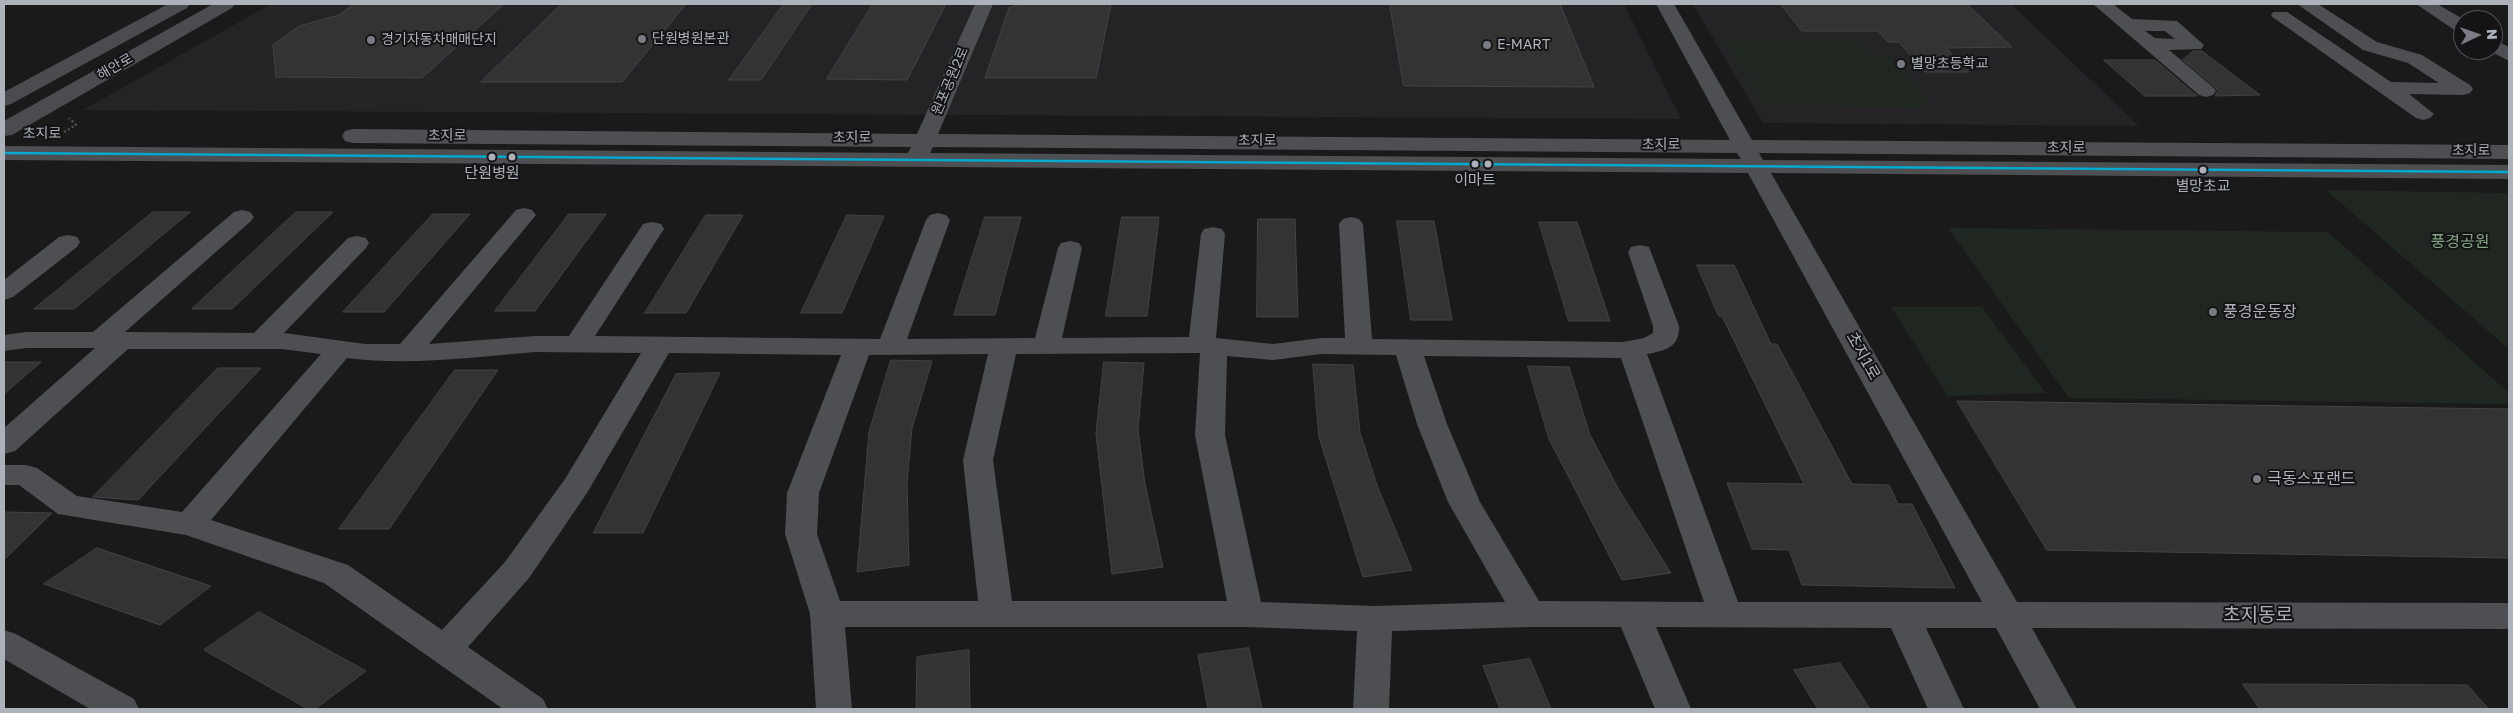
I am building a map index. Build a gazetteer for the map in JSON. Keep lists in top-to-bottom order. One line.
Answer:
{"streets":{"main road":["해안로"],"street":["원포공원2로","초지로","초지1로","초지동로"]},"crossings":[["원포공원2로","초지로"],["초지로","초지1로"],["초지1로","초지동로"]],"parks":["풍경공원"],"places":["단원병원본관","경기자동차매매단지","E-MART","별망초등학교","단원병원","이마트","별망초교","풍경운동장","극동스포랜드"],"north":"right"}
